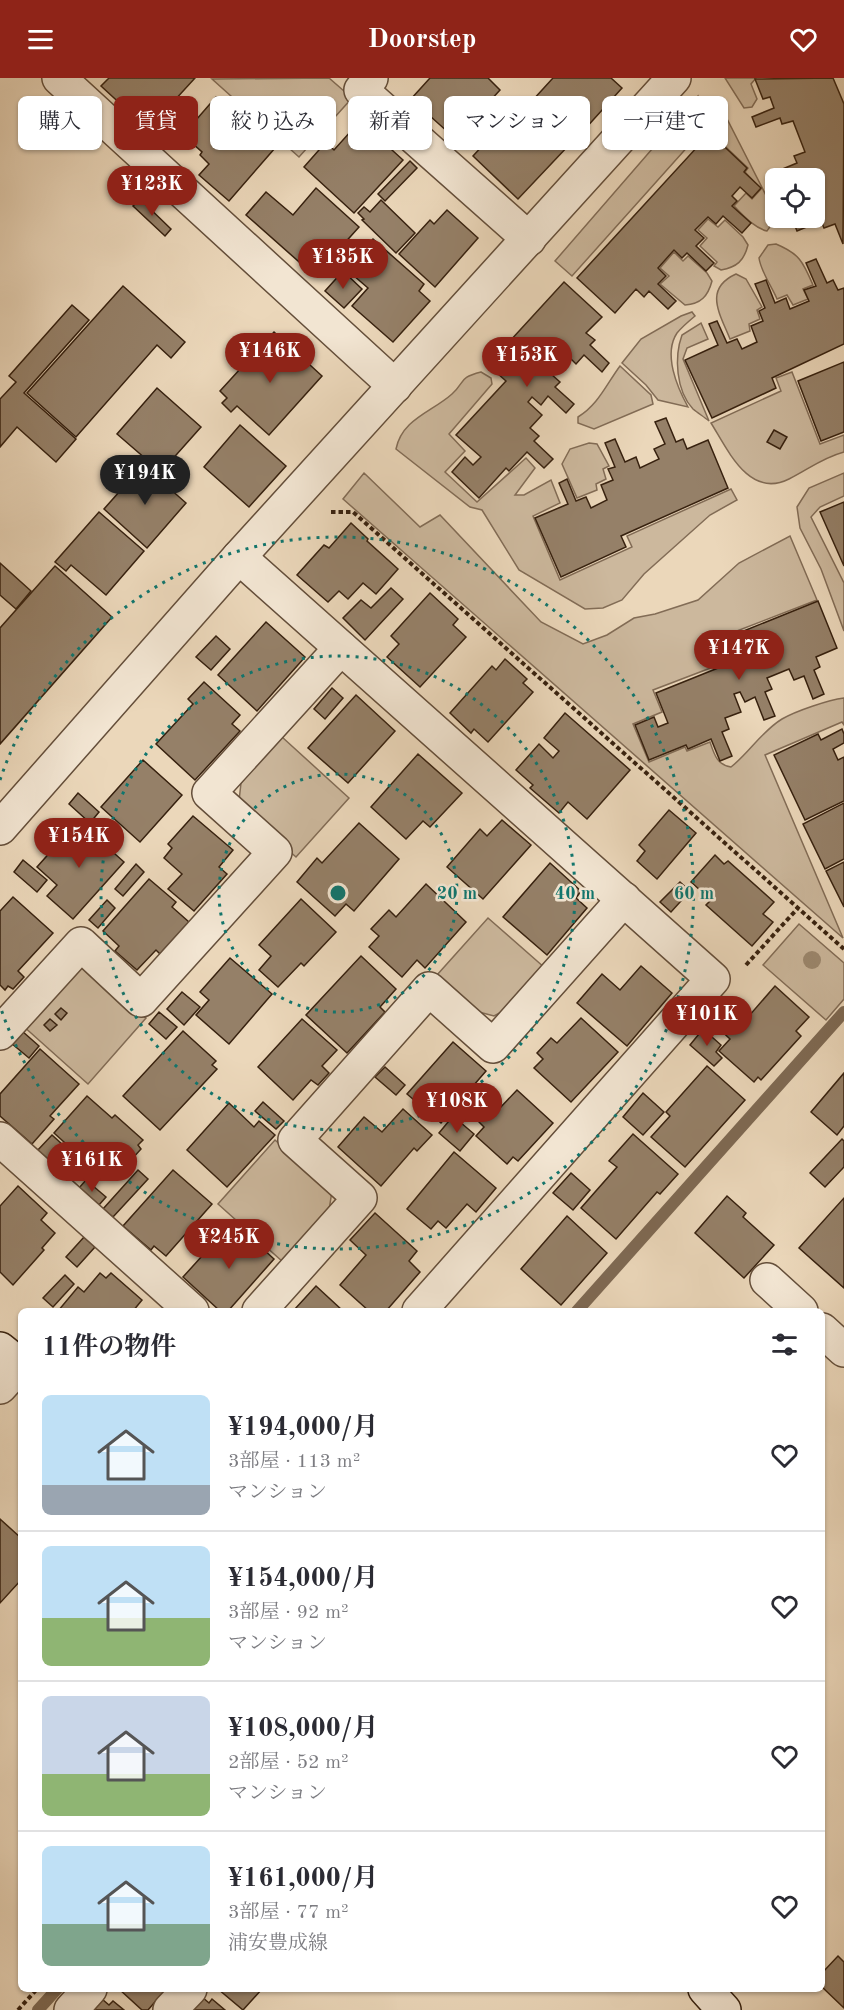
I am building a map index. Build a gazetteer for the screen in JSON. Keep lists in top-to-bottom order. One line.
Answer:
{"page":{"header":"Doorstep","chip":["購入","賃貸","絞り込み","新着","マンション","一戸建て"],"price":["¥123K","¥135K","¥146K","¥153K","¥194K","¥147K","¥154K","¥101K","¥108K","¥161K","¥245K"],"heading":"11件の物件","list":[{"name":"¥194,000/月","note":"3部屋 · 113 m² · マンション"},{"name":"¥154,000/月","note":"3部屋 · 92 m² · マンション"},{"name":"¥108,000/月","note":"2部屋 · 52 m² · マンション"},{"name":"¥161,000/月","note":"3部屋 · 77 m² · 浦安豊成線"}]},"rings":["20 m","40 m","60 m"]}
